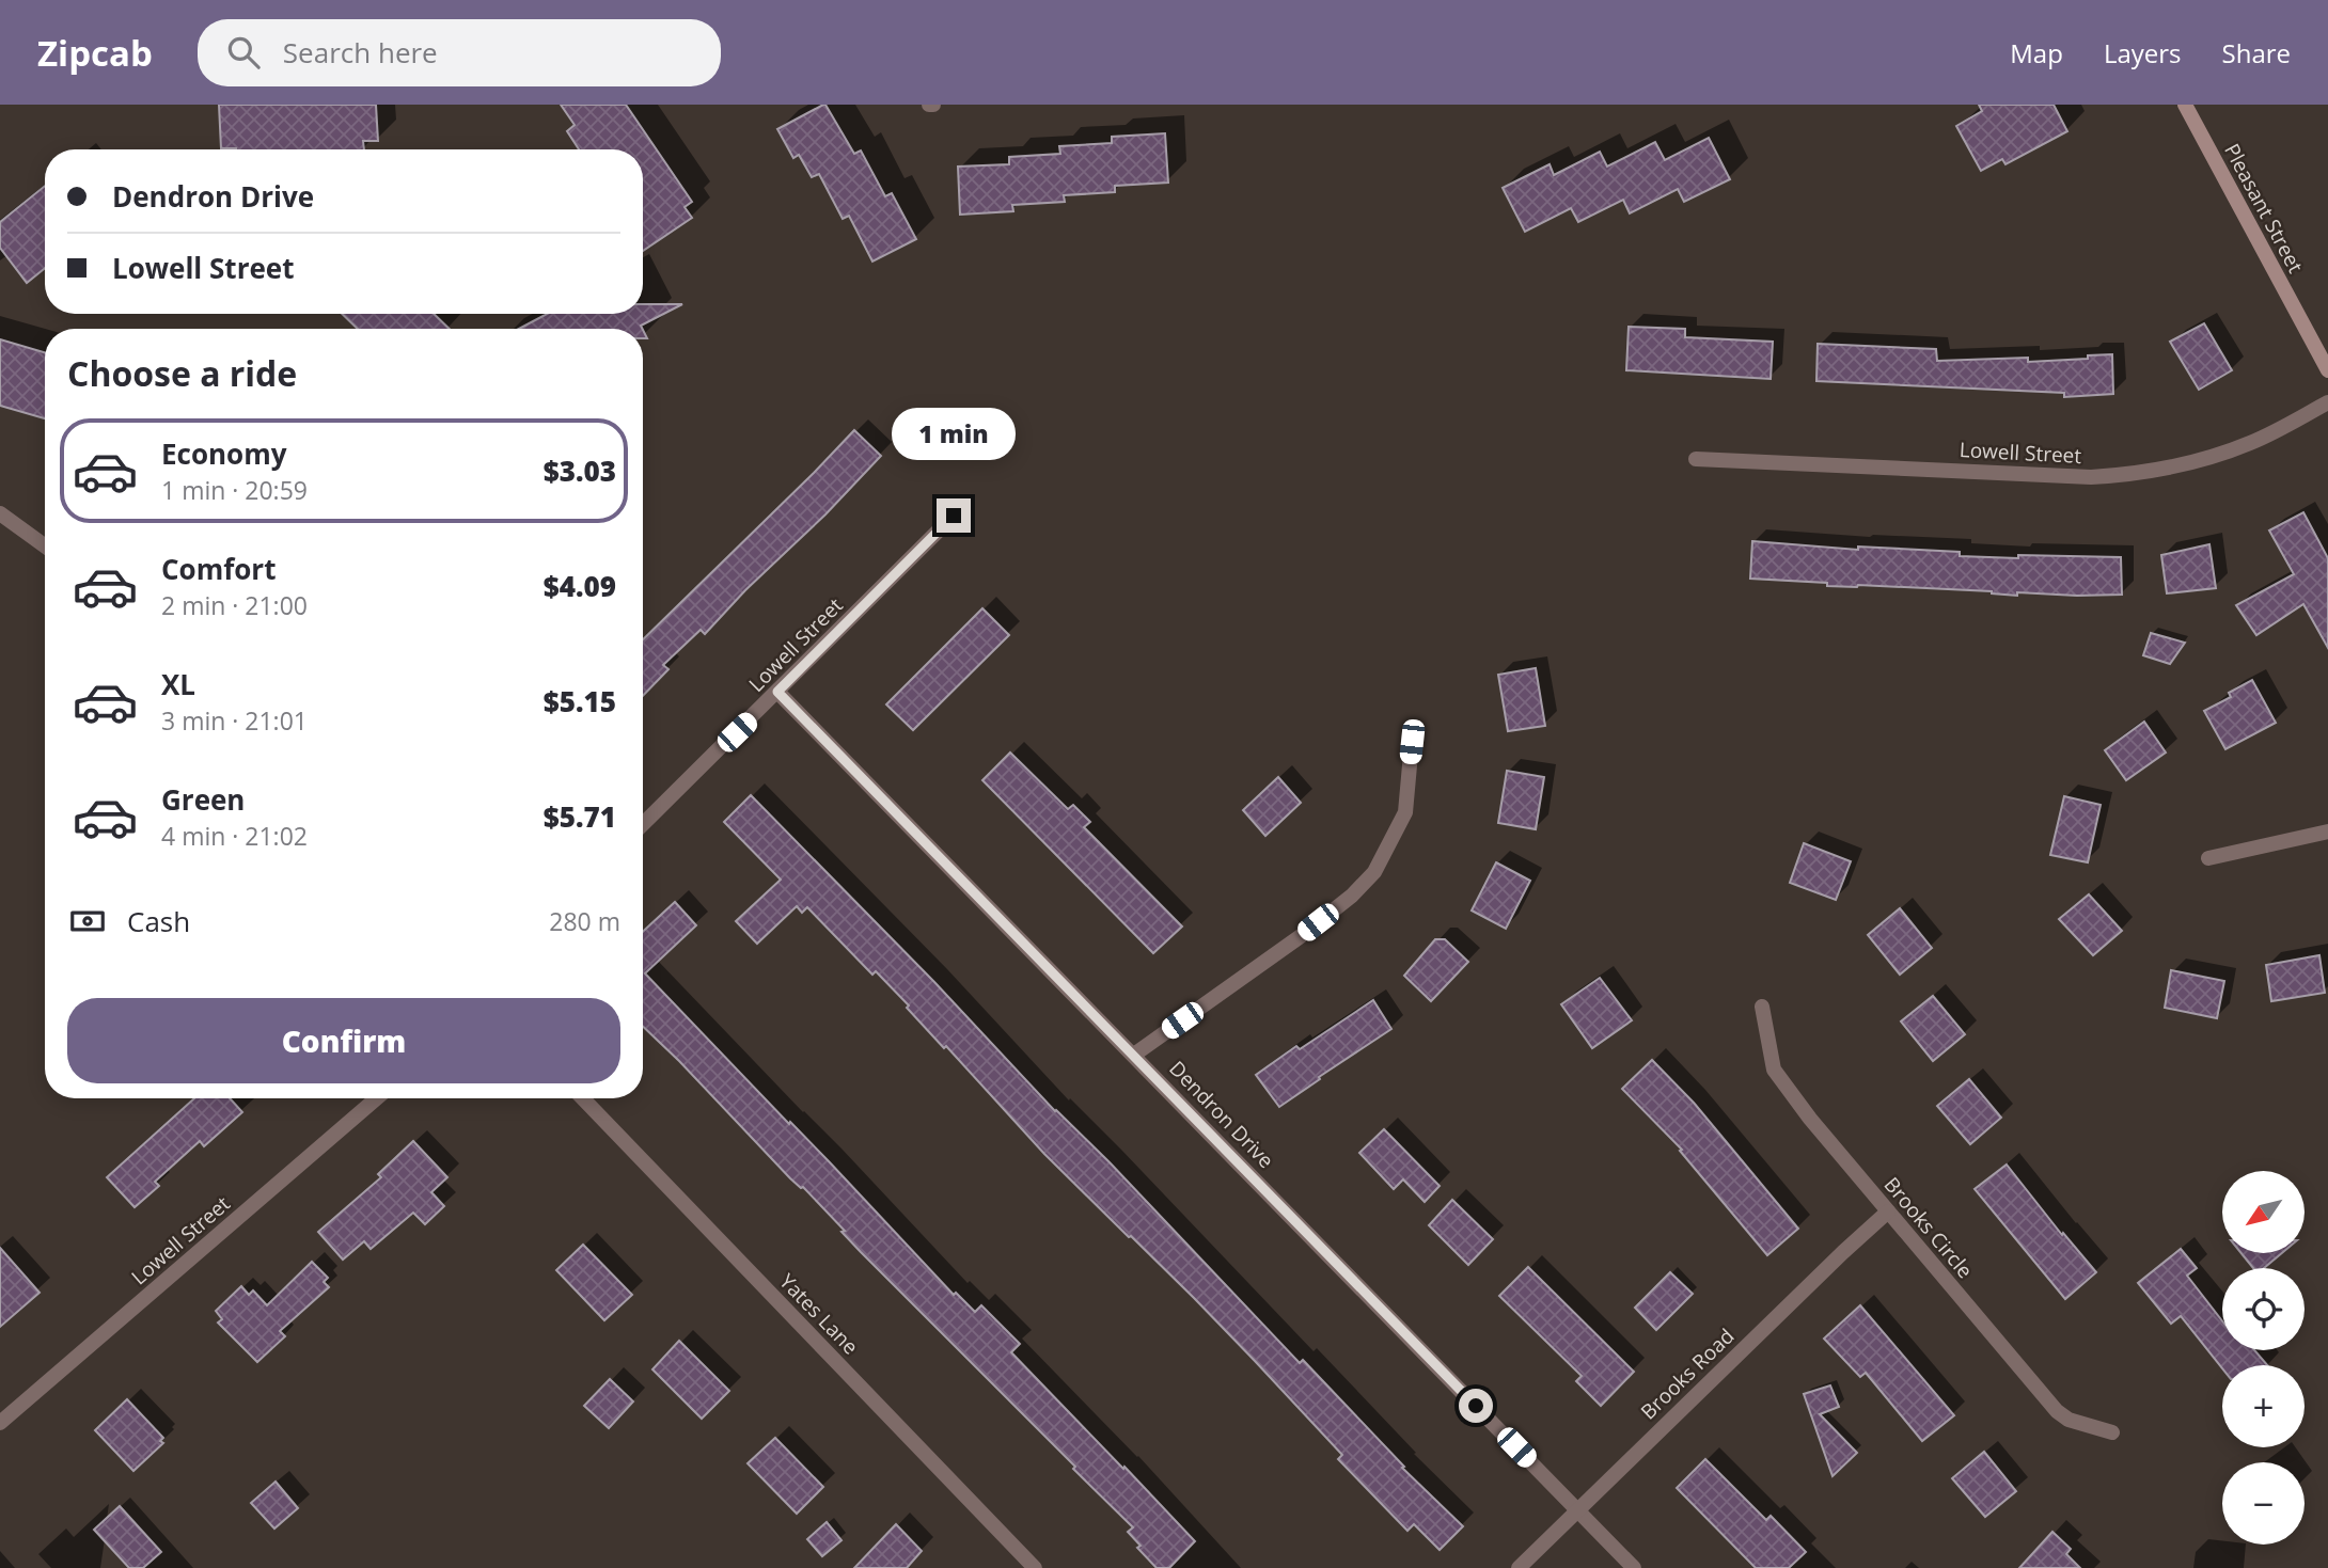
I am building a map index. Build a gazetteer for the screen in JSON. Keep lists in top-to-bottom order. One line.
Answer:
{"streets":{"street":["Pleasant Street","Lowell Street","Dendron Drive","Brooks Circle","Yates Lane","Brooks Road"]},"crossings":[["Lowell Street","Dendron Drive"],["Dendron Drive","Brooks Road"],["Brooks Circle","Brooks Road"]],"north":"bottom left","page":{"header":"Zipcab","search":"Search here","nav":["Map","Layers","Share"],"banner":["Dendron Drive","Lowell Street"],"heading":"Choose a ride","bubble":"1 min","list":[{"name":"Economy","note":"1 min · 20:59","value":"$3.03"},{"name":"Comfort","note":"2 min · 21:00","value":"$4.09"},{"name":"XL","note":"3 min · 21:01","value":"$5.15"},{"name":"Green","note":"4 min · 21:02","value":"$5.71"}],"pay":["Cash","280 m"],"buttons":"Confirm","map_buttons":["+","−"]}}
